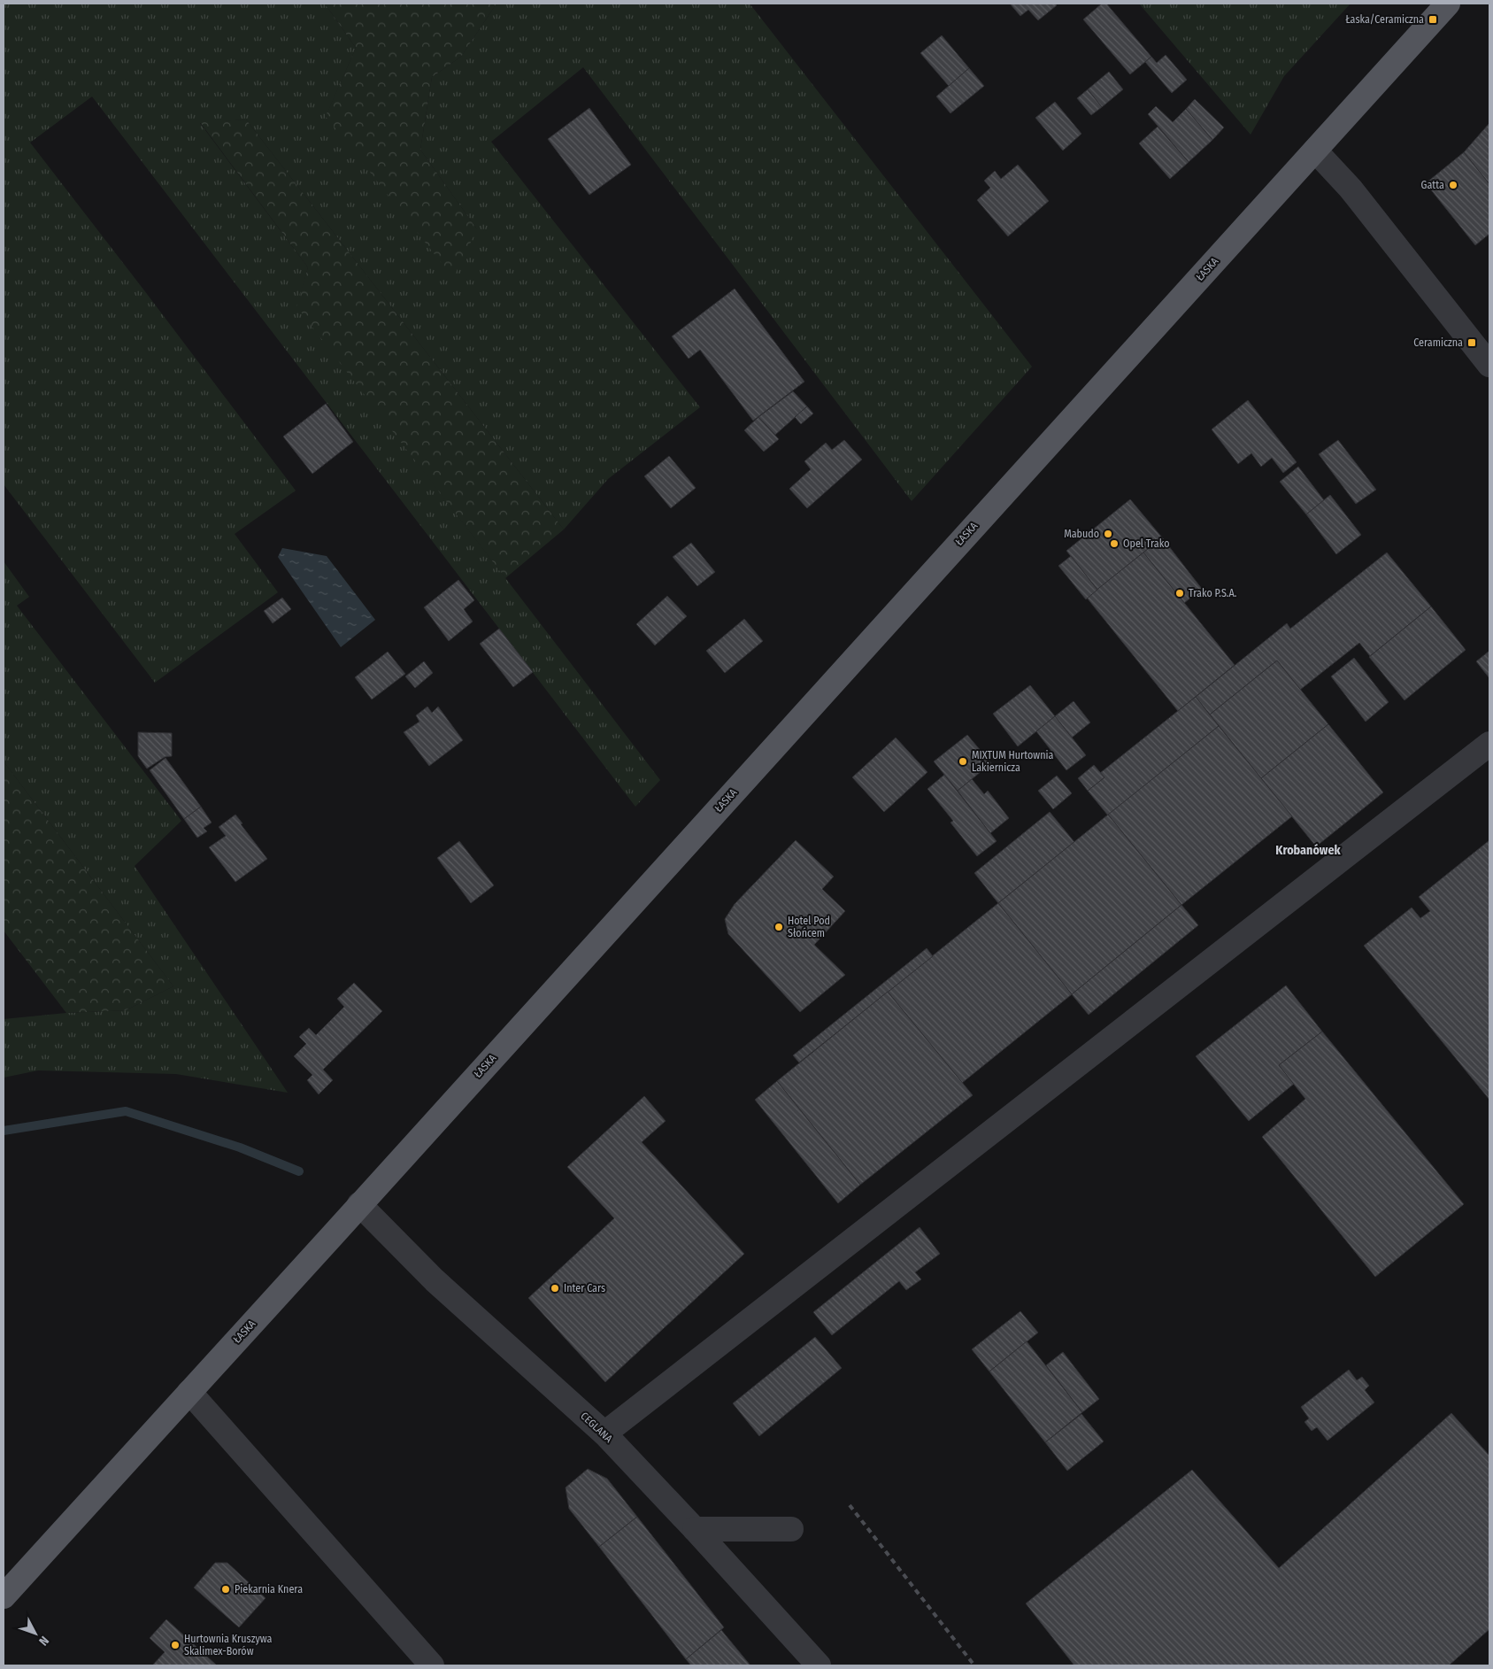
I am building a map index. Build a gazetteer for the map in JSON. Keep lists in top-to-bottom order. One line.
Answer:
{"streets":{"main road":["ŁASKA"],"lane":["CEGLANA"]},"crossings":[["ŁASKA","CEGLANA"]],"districts":["Krobanówek"],"places":{"transit":["Łaska/Ceramiczna","Ceramiczna"],"other":["Gatta","Mabudo","Opel Trako","Trako P.S.A.","MIXTUM Hurtownia Lakiernicza","Hotel Pod Słońcem","Inter Cars","Piekarnia Knera","Hurtownia Kruszywa Skalimex-Borów"]},"north":"bottom right"}
